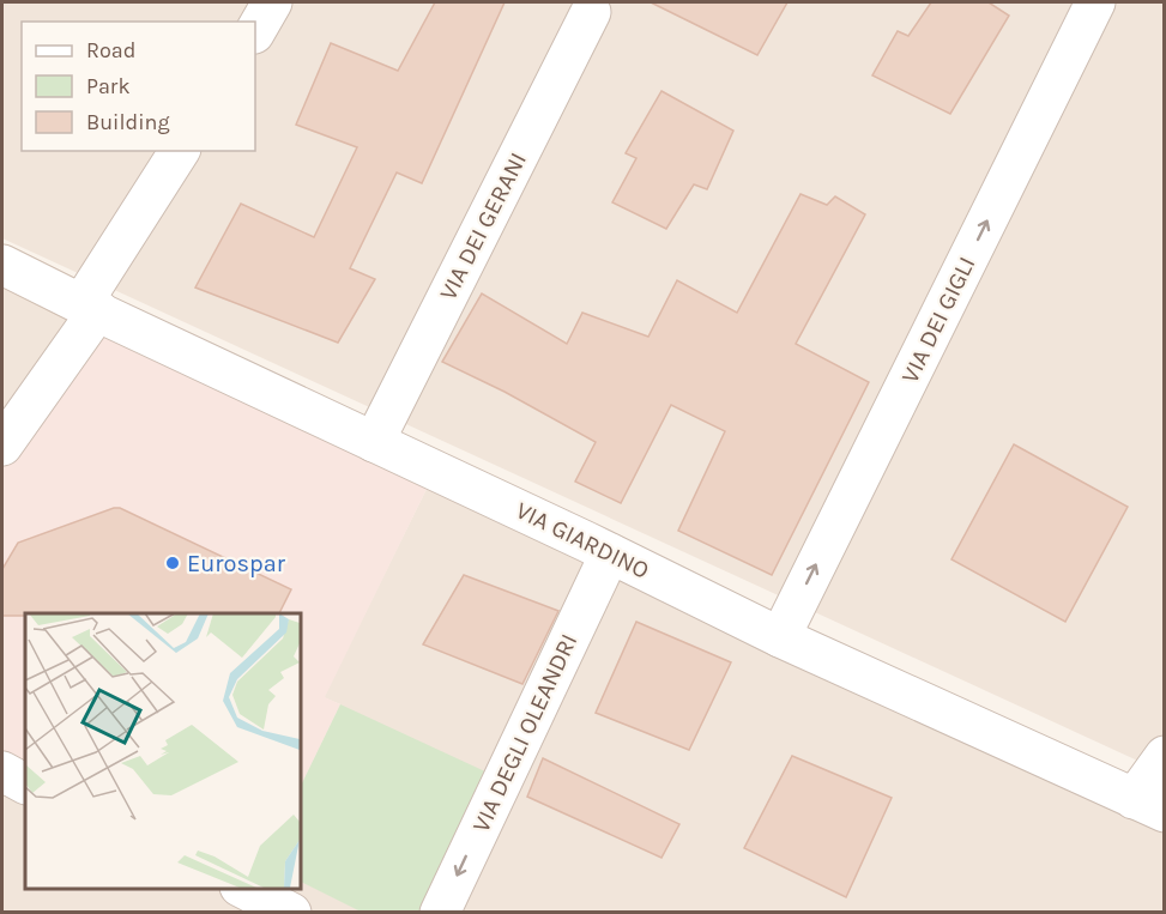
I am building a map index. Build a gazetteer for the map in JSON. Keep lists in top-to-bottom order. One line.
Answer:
{"streets":{"street":["VIA DEI GERANI","VIA DEI GIGLI","VIA GIARDINO","VIA DEGLI OLEANDRI"]},"crossings":[["VIA DEI GERANI","VIA GIARDINO"],["VIA DEI GIGLI","VIA GIARDINO"],["VIA GIARDINO","VIA DEGLI OLEANDRI"]],"one_way":["VIA DEI GIGLI","VIA DEGLI OLEANDRI"],"places":["Eurospar"],"legend":["Road","Park","Building"]}
